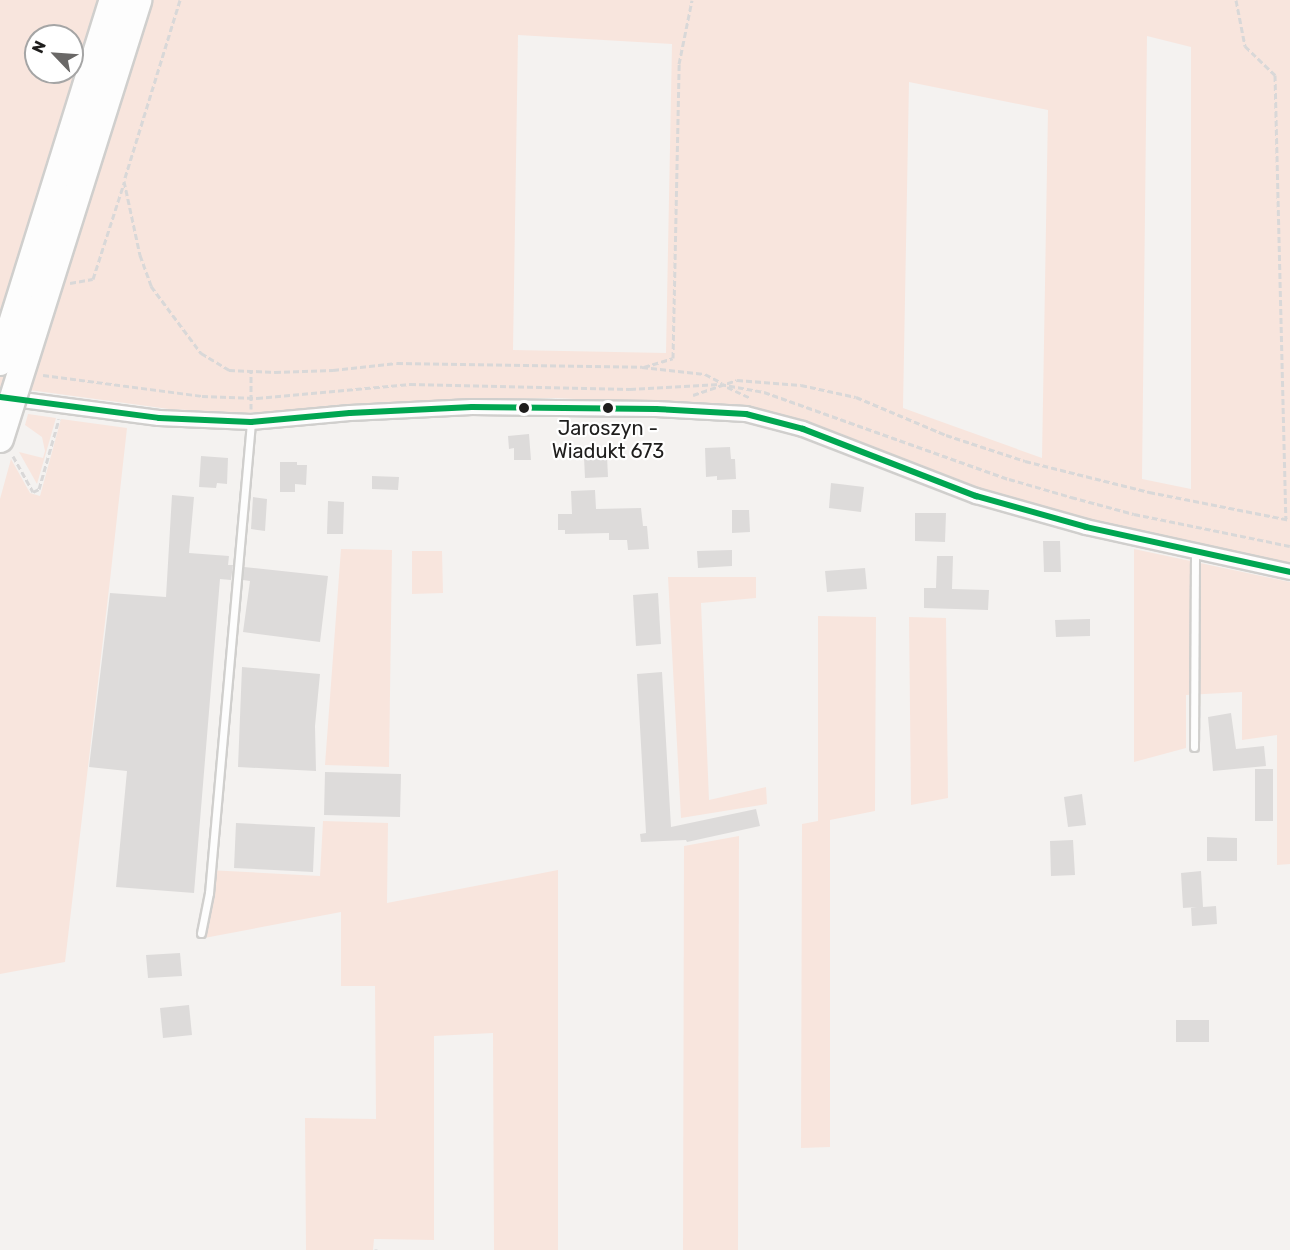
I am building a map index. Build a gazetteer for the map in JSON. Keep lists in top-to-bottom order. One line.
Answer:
{"places":["Jaroszyn - Wiadukt 673"],"north":"top left"}
